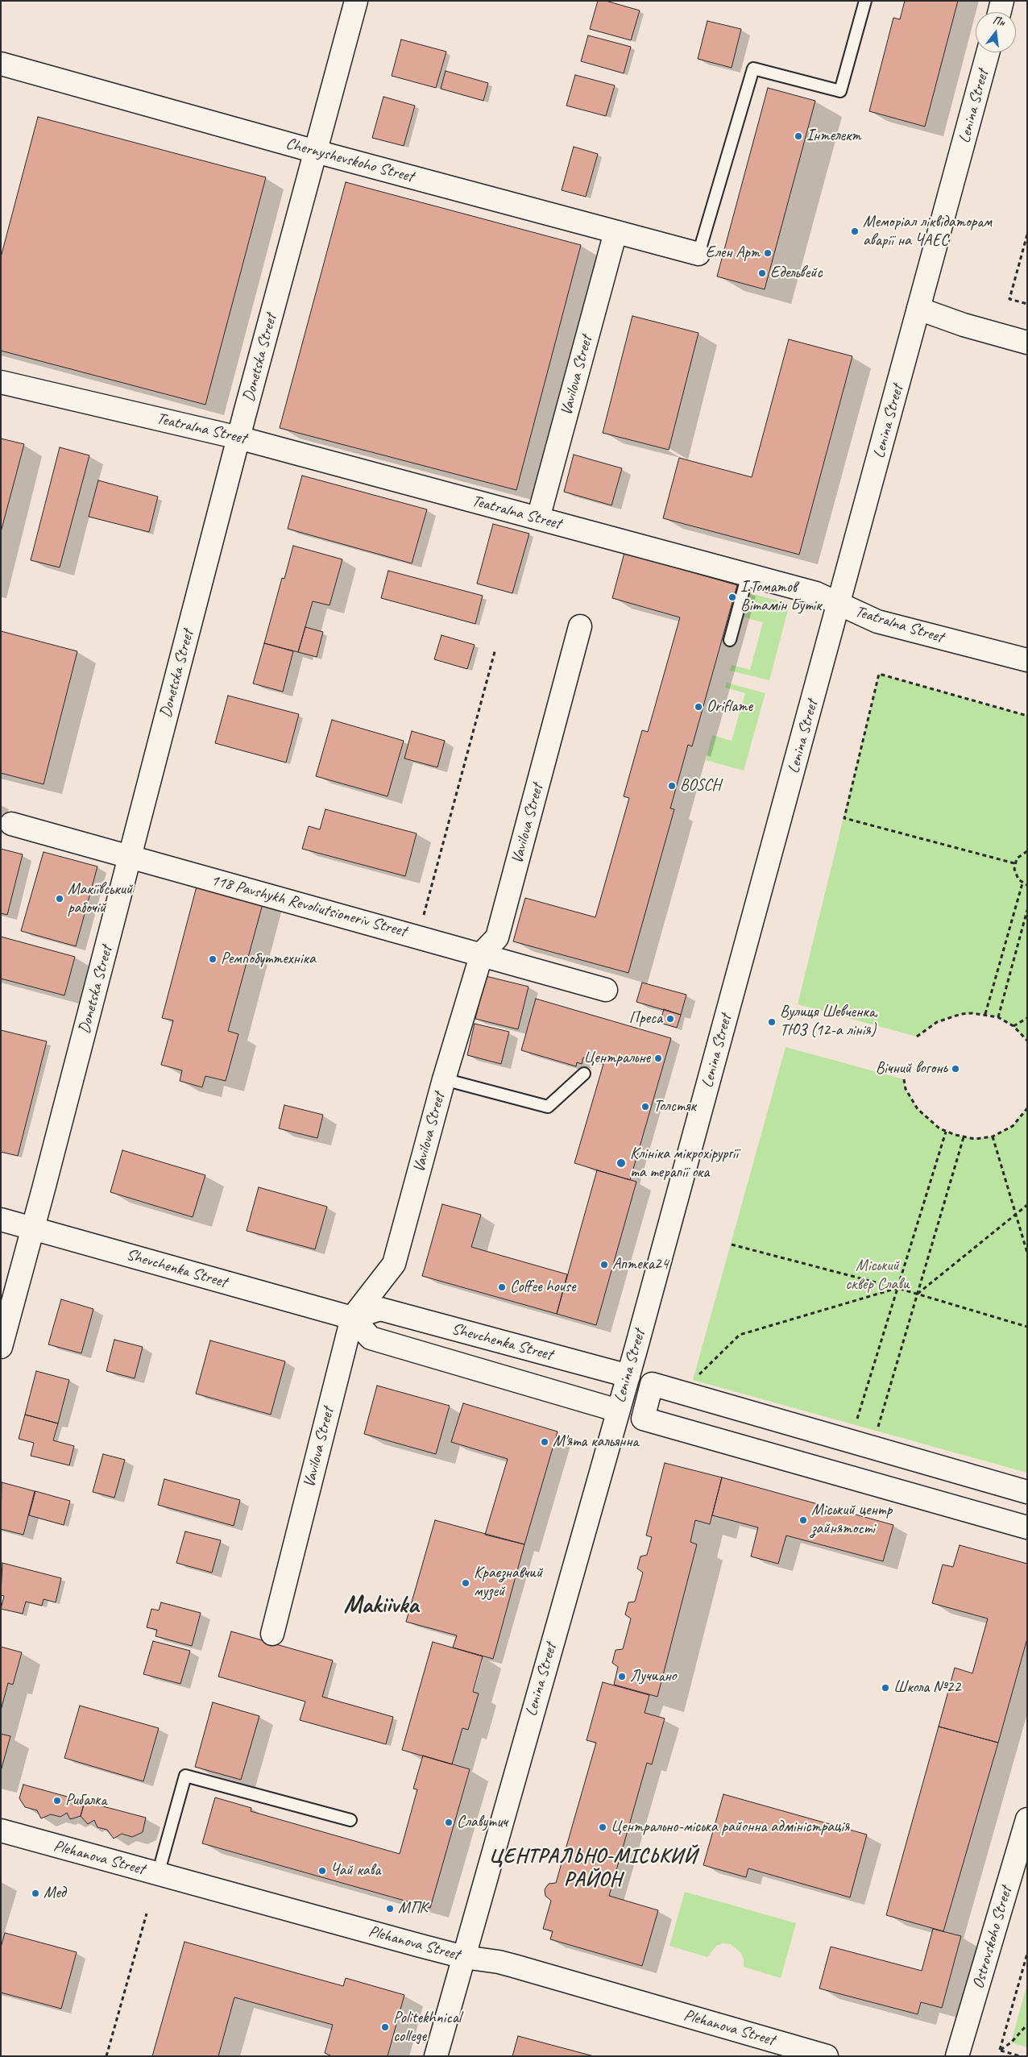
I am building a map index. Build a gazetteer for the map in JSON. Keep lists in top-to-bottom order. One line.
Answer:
{"streets":{"street":["Lenina Street","Chernyshevskoho Street","Donetska Street","Vavilova Street","Teatralna Street","118 Pavshykh Revoliutsioneriv Street","Shevchenka Street","Plehanova Street","Ostrovskoho Street"]},"crossings":[["Lenina Street","Teatralna Street"],["Lenina Street","Shevchenka Street"],["Lenina Street","Plehanova Street"],["Chernyshevskoho Street","Donetska Street"],["Chernyshevskoho Street","Vavilova Street"],["Donetska Street","Teatralna Street"],["Donetska Street","118 Pavshykh Revoliutsioneriv Street"],["Donetska Street","Shevchenka Street"],["Vavilova Street","Teatralna Street"],["Vavilova Street","118 Pavshykh Revoliutsioneriv Street"],["Vavilova Street","Shevchenka Street"]],"districts":["Makiivka","ЦЕНТРАЛЬНО-МІСЬКИЙ РАЙОН"],"parks":["Міський сквер Слави"],"places":["Інтелект","Меморіал ліквідаторам аварії на ЧАЕС","Елен Арт","Едельвейс","І.Томатов Вітамін Бутік","Oriflame","BOSCH","Макіївський рабочій","Ремпобуттехніка","Преса","Вулиця Шевченка, ТЮЗ (12-а лінія)","Центральне","Вічний вогонь","Толстяк","Клініка мікрохірургії та терапії ока","Аптека24","Coffee house","М'ята кальянна","Міський центр зайнятості","Краєзнавчий музей","Лучиано","Школа №22","Рибалка","Славутич","Центрально-міська районна адміністрація","Чай кава","Мед","МПК","Politekhnical college"],"north":"top"}
